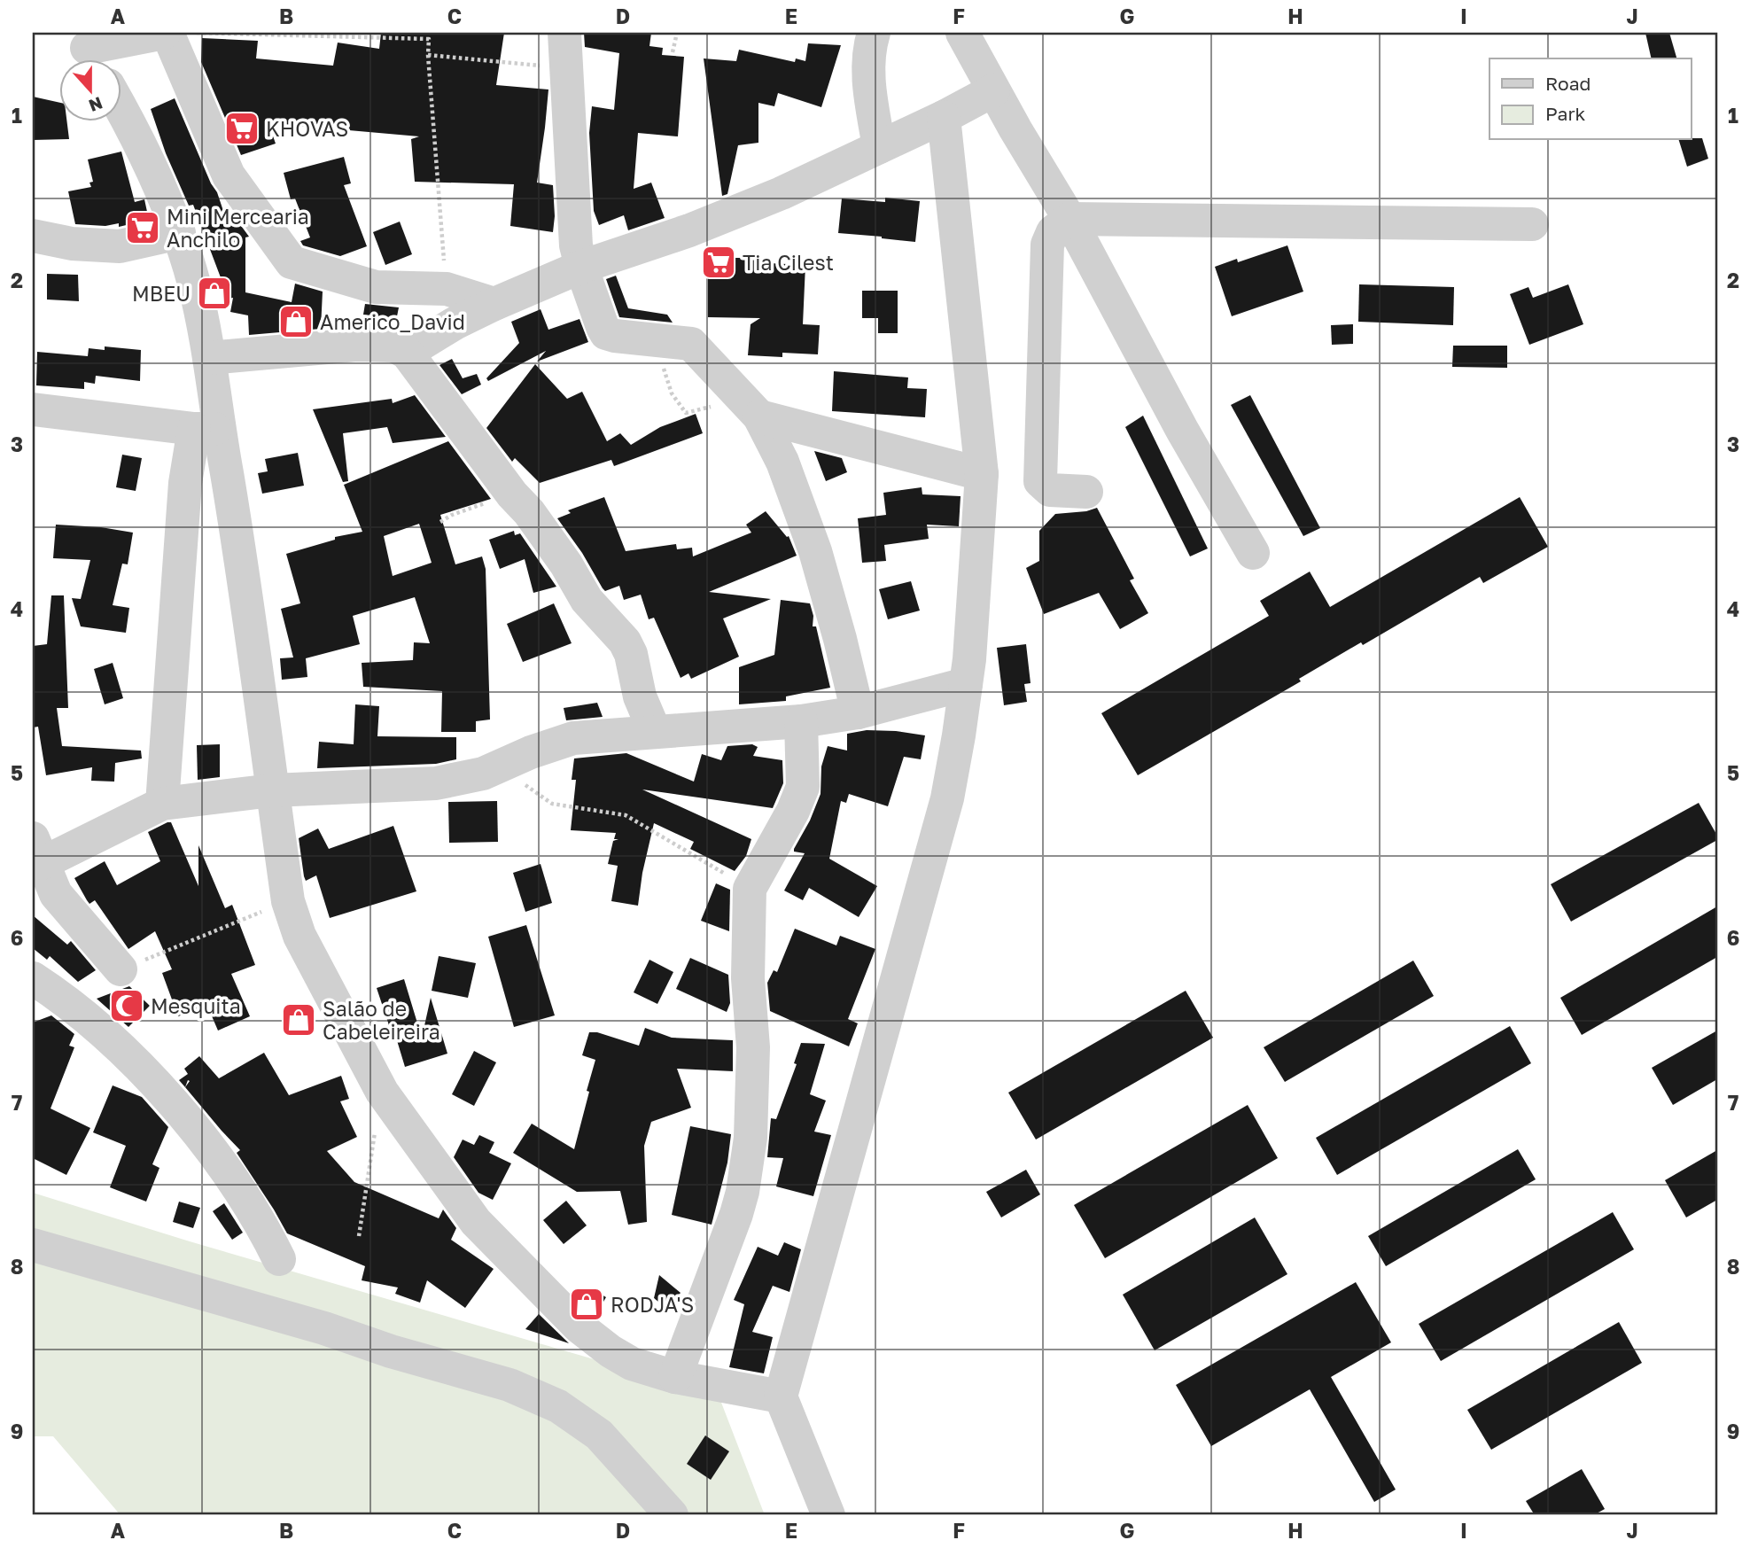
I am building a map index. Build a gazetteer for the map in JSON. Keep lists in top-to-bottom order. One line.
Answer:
{"places":{"supermarket":["KHOVAS","Mini Mercearia Anchilo","Tia Cilest"],"shop":["MBEU","Americo_David","Salão de Cabeleireira","RODJA'S"],"mosque":["Mesquita"]},"legend":["Road","Park"],"north":"bottom","grid":{"columns":["A","B","C","D","E","F","G","H","I","J"],"rows":["1","2","3","4","5","6","7","8","9"]}}
